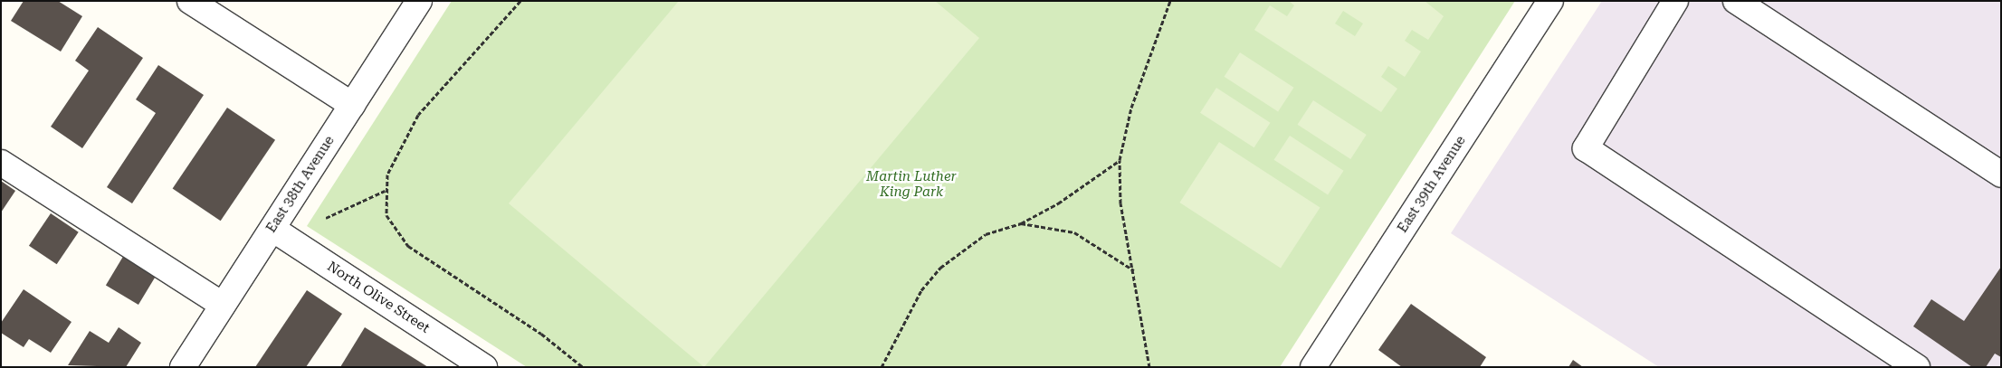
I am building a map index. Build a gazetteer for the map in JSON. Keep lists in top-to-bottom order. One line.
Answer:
{"streets":{"street":["East 38th Avenue","East 39th Avenue","North Olive Street"]},"crossings":[["East 38th Avenue","North Olive Street"]],"parks":["Martin Luther King Park"]}
